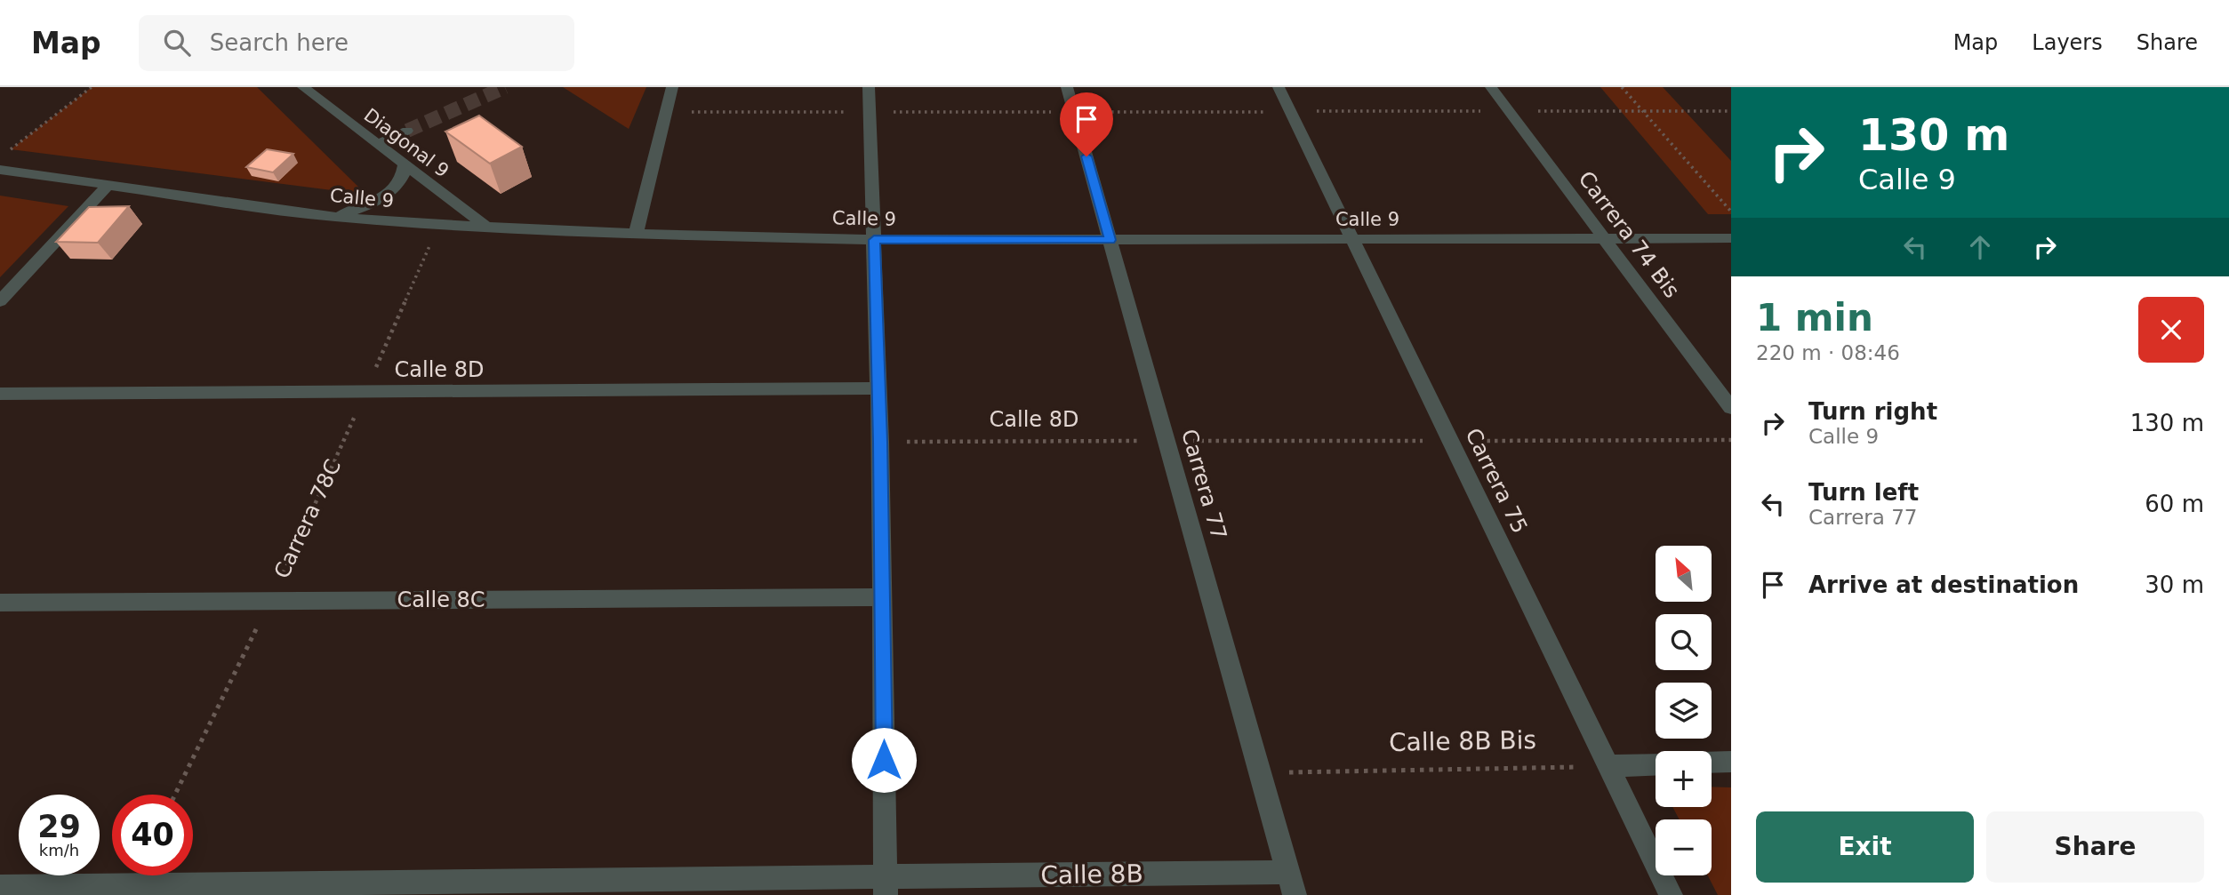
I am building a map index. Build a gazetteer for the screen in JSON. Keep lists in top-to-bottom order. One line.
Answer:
{"streets":{"street":["Diagonal 9","Calle 9","Carrera 74 Bis","Calle 8D","Carrera 75","Carrera 77","Calle 8C","Calle 8B"],"path":["Carrera 78C","Calle 8B Bis"]},"crossings":[["Diagonal 9","Calle 9"],["Calle 9","Carrera 74 Bis"],["Calle 9","Carrera 75"],["Calle 9","Carrera 77"],["Calle 9","Carrera 78C"],["Calle 8D","Carrera 77"],["Calle 8D","Carrera 78C"],["Carrera 75","Calle 8B Bis"],["Carrera 77","Calle 8B Bis"],["Carrera 77","Calle 8B"],["Carrera 78C","Calle 8C"]],"north":"top left","page":{"header":"Map","search":"Search here","nav":["Map","Layers","Share"],"turn":["130 m","Calle 9"],"heading":["1 min","220 m · 08:46"],"list":[{"name":"Turn right","note":"Calle 9","value":"130 m"},{"name":"Turn left","note":"Carrera 77","value":"60 m"},{"name":"Arrive at destination","value":"30 m"}],"map_buttons":["+","−"],"speed":"29 km/h","limit":"40","buttons":["Exit","Share"]}}
